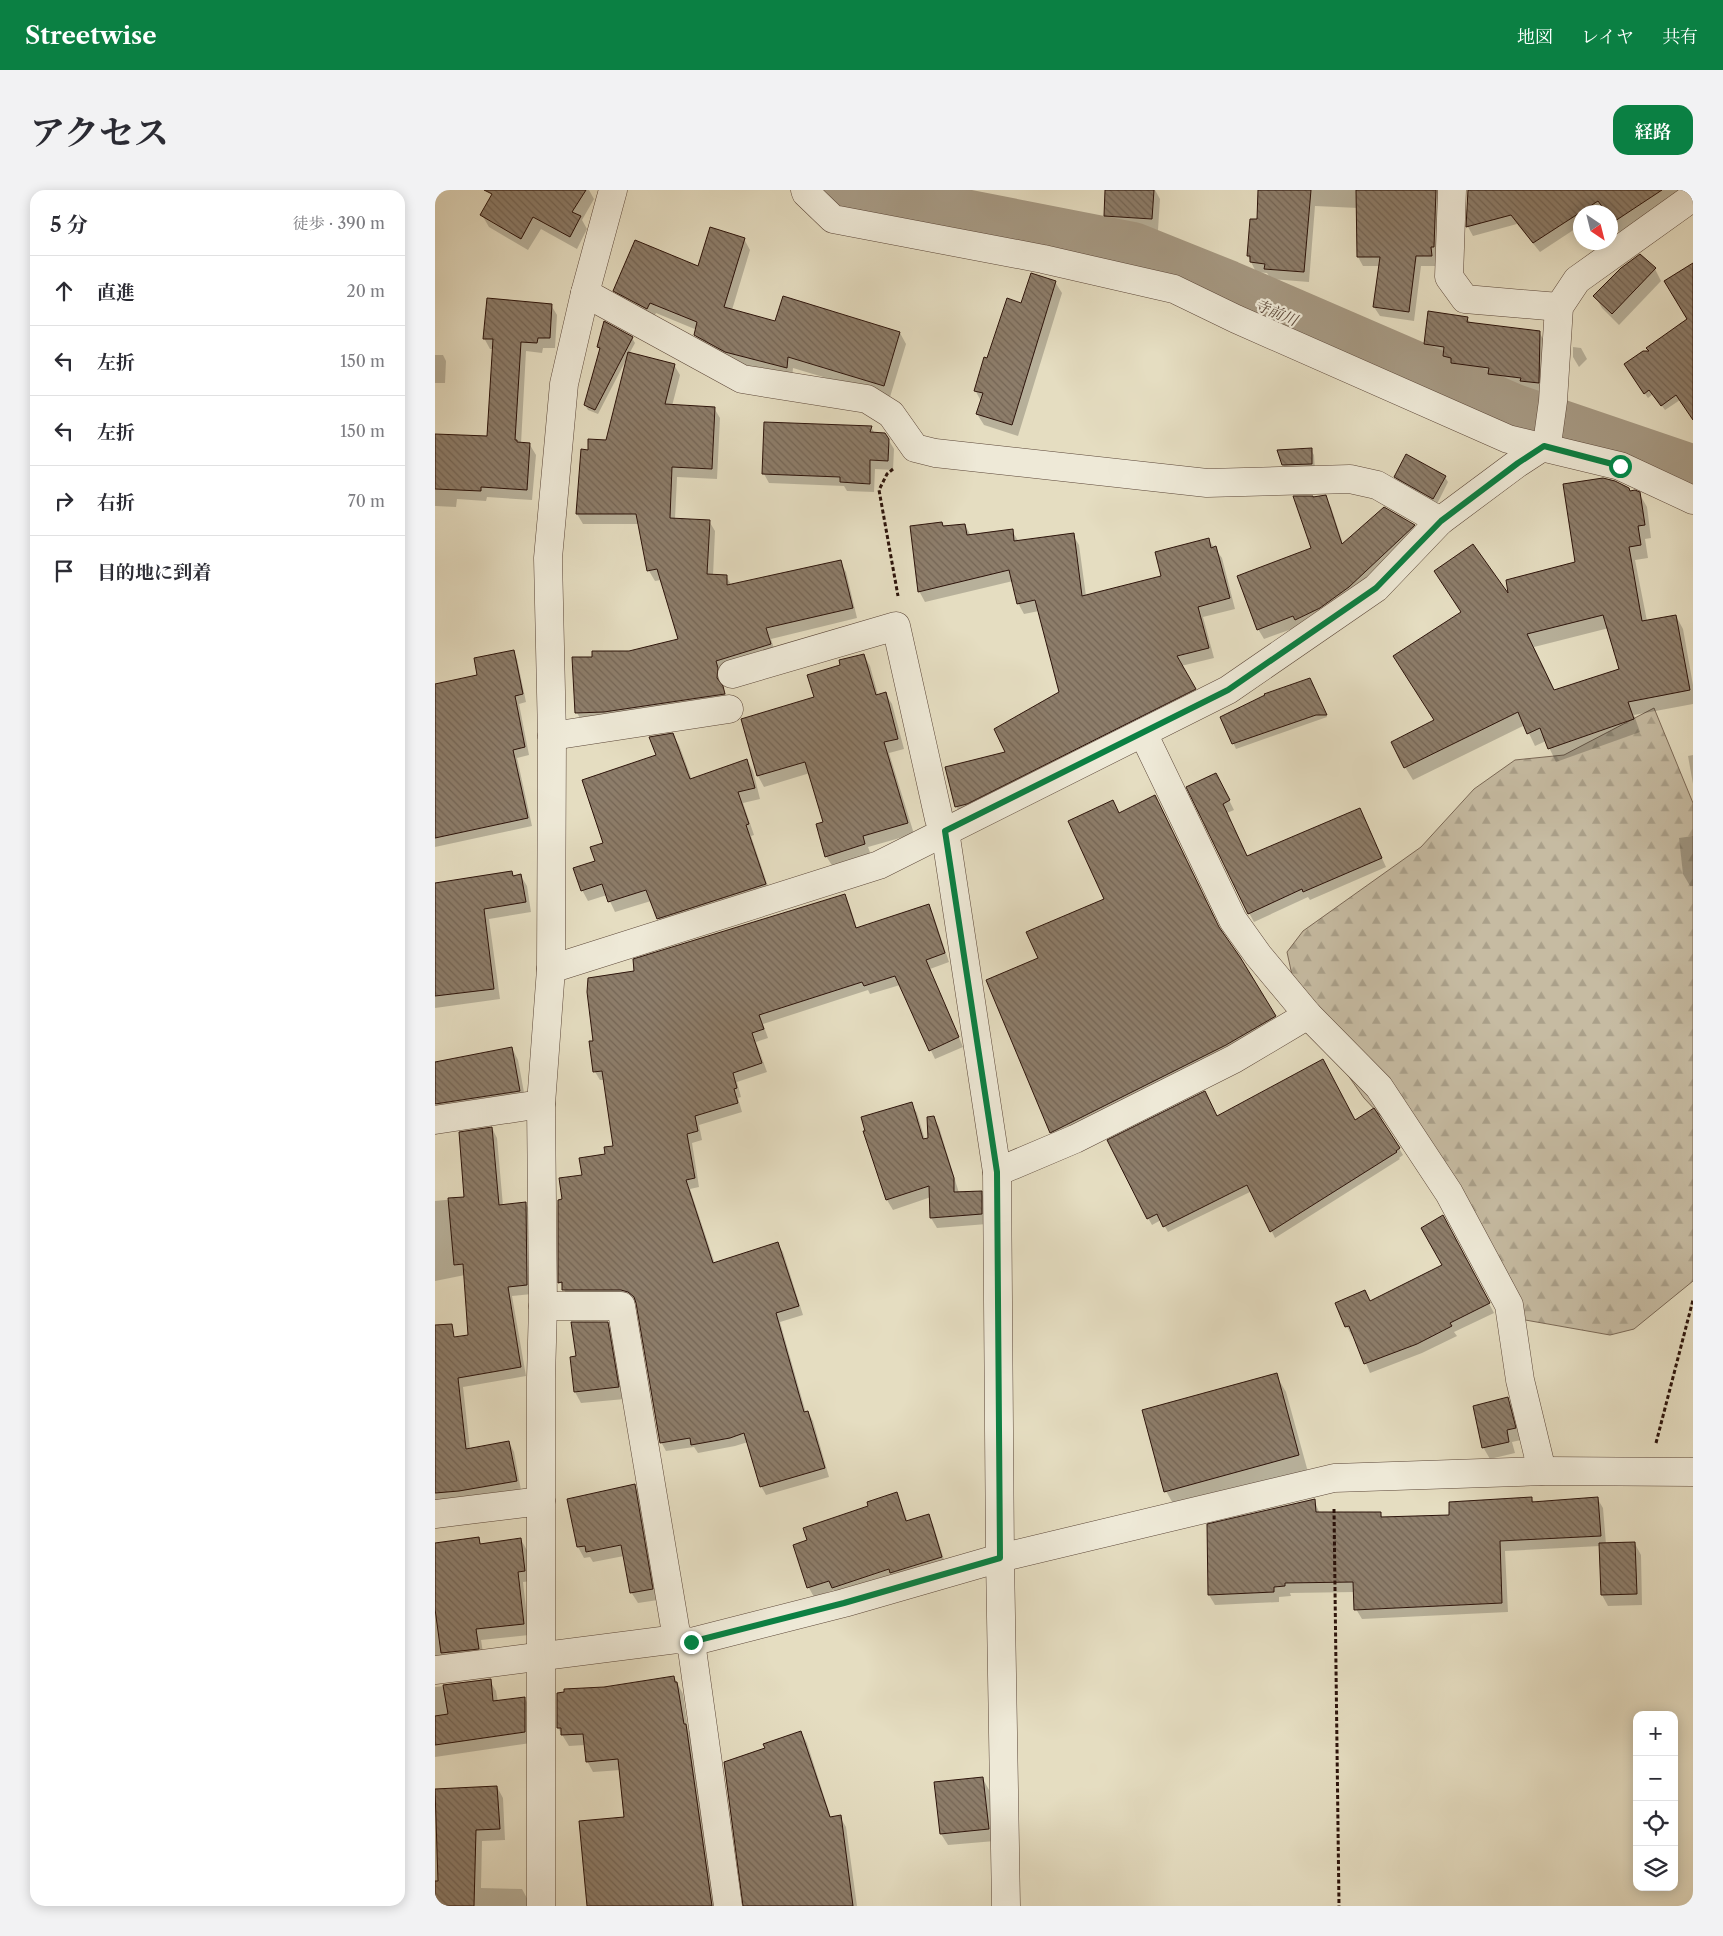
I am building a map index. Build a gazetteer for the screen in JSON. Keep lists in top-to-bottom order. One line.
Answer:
{"water":["寺前川"],"north":"bottom right","page":{"header":"Streetwise","nav":["地図","レイヤ","共有"],"title":"アクセス","buttons":"経路","heading":["5 分","徒歩 · 390 m"],"list":[["直進","20 m"],["左折","150 m"],["左折","150 m"],["右折","70 m"],"目的地に到着"],"map_buttons":["+","−"]}}
